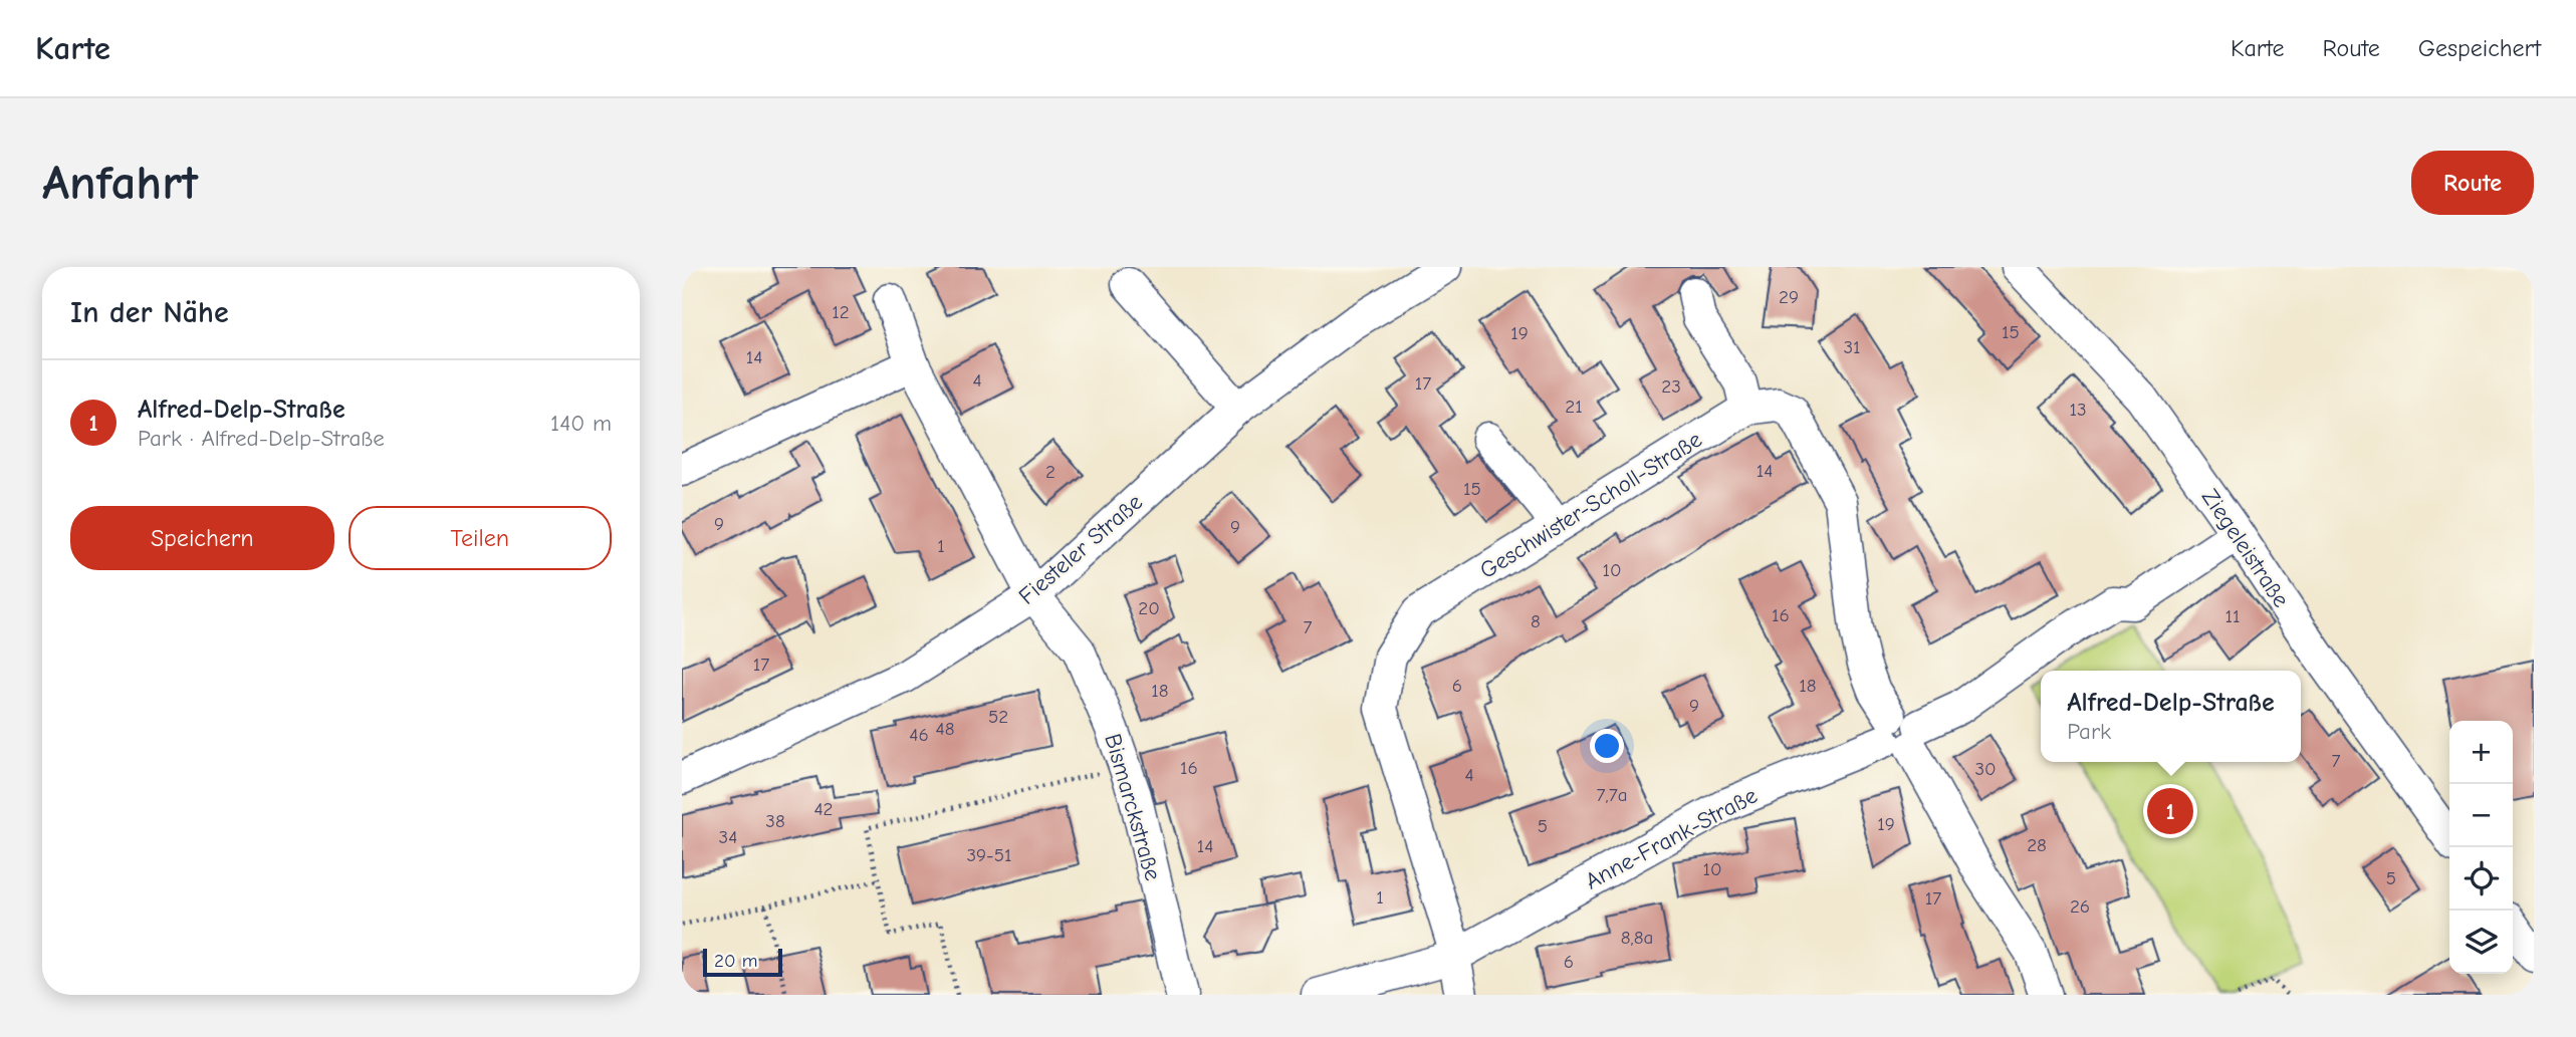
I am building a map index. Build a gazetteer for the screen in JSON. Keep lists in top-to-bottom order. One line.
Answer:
{"streets":{"street":["Geschwister-Scholl-Straße","Ziegeleistraße","Fiesteler Straße","Bismarckstraße","Anne-Frank-Straße"]},"crossings":[["Geschwister-Scholl-Straße","Anne-Frank-Straße"],["Ziegeleistraße","Anne-Frank-Straße"],["Fiesteler Straße","Bismarckstraße"]],"house_numbers":["29","12","15","19","31","14","4","17","23","21","13","14","2","15","9","9","1","10","20","16","11","8","7","17","6","18","18","9","52","48","46","7","16","30","4","7,7a","42","38","19","5","34","28","14","39-51","10","5","1","17","26","8,8a","6"],"scale_bar":"20 m","page":{"header":"Karte","nav":["Karte","Route","Gespeichert"],"buttons":["Route",["Speichern","Teilen"]],"title":"Anfahrt","heading":"In der Nähe","list":[{"mark":"1","name":"Alfred-Delp-Straße","note":"Park · Alfred-Delp-Straße","value":"140 m"}],"popup":["Alfred-Delp-Straße","Park"],"map_buttons":["+","−"],"pins":"1","scale":"20 m"}}
